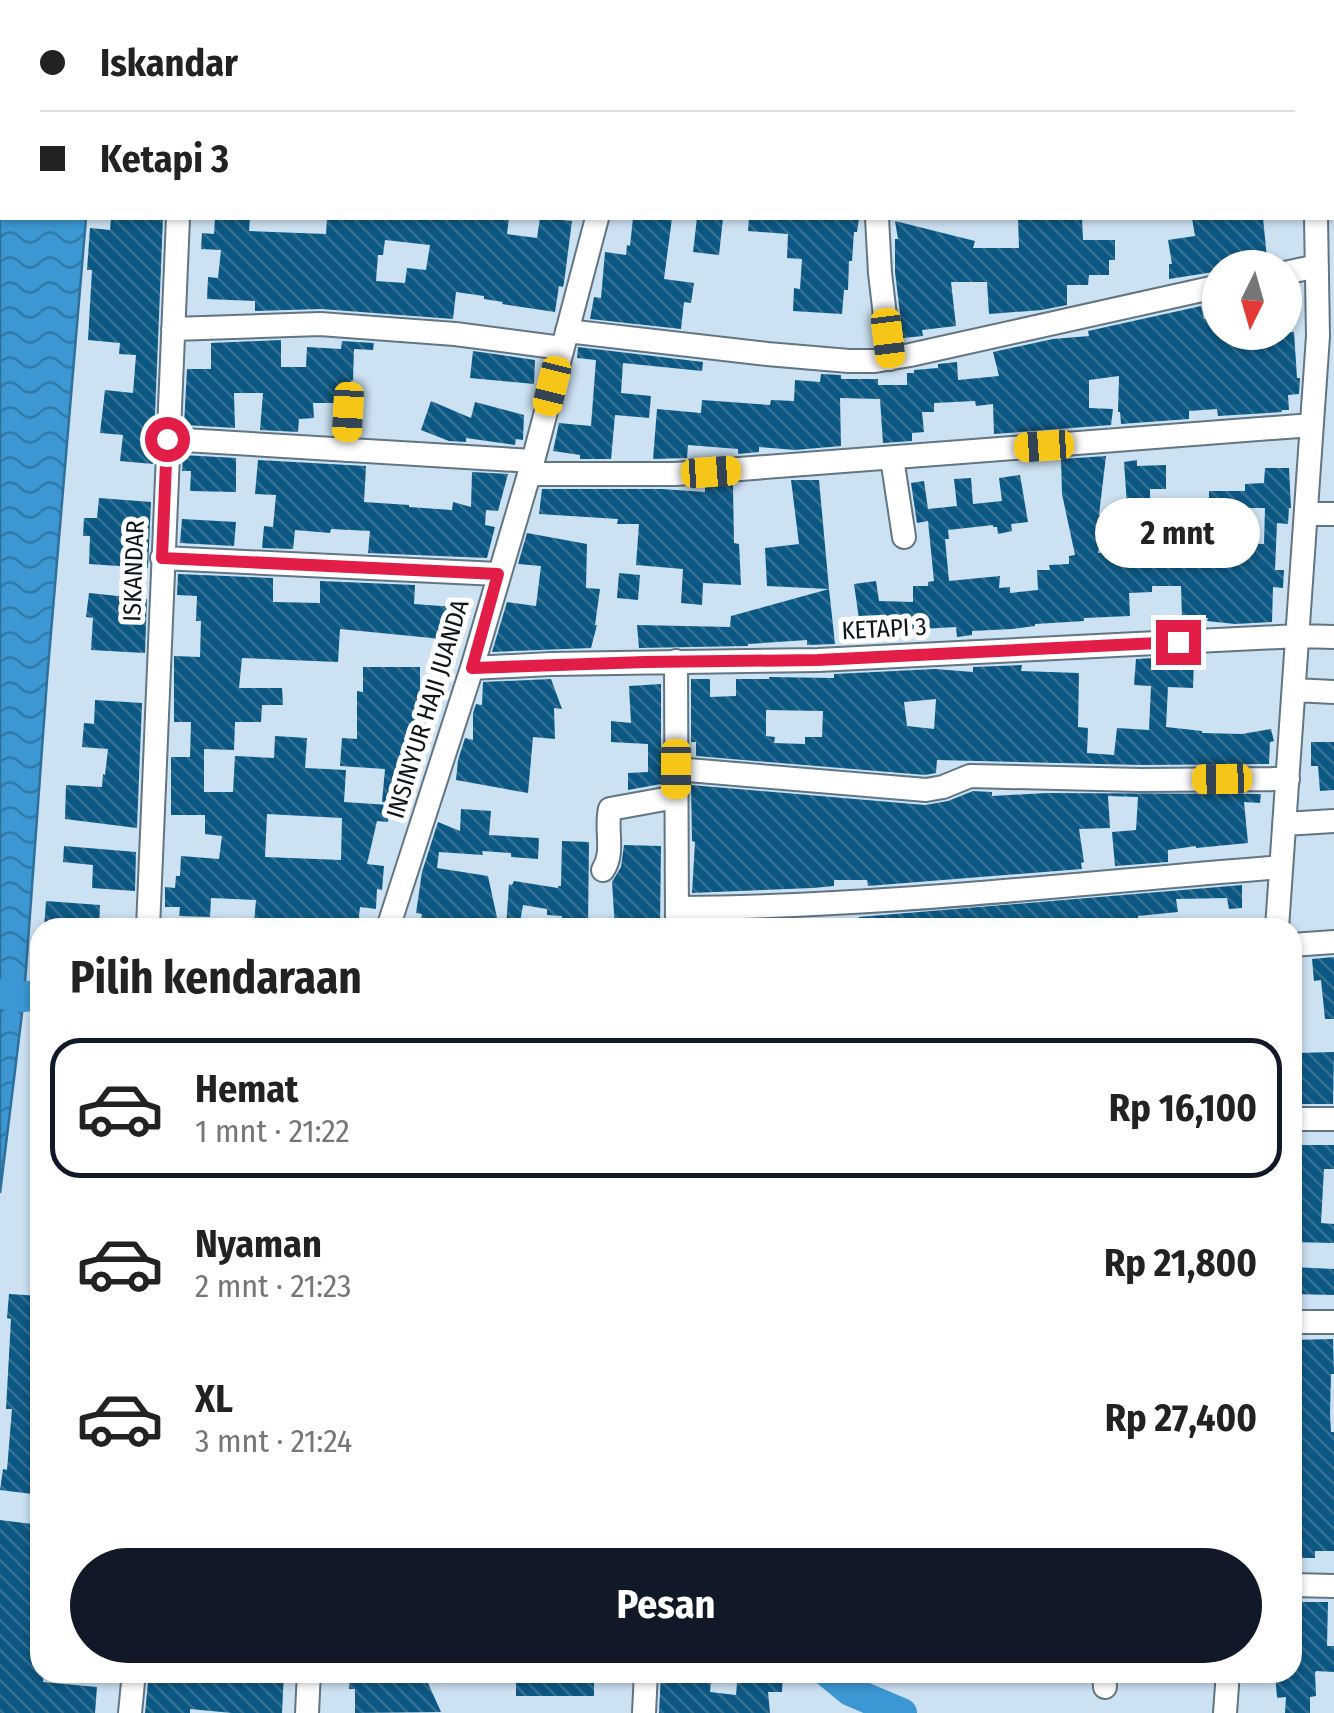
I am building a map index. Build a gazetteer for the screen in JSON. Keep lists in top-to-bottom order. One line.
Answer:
{"streets":{"street":["ISKANDAR","KETAPI 3","INSINYUR HAJI JUANDA"]},"crossings":[["KETAPI 3","INSINYUR HAJI JUANDA"]],"north":"bottom","page":{"banner":["Iskandar","Ketapi 3"],"bubble":"2 mnt","heading":"Pilih kendaraan","list":[{"name":"Hemat","note":"1 mnt · 21:22","value":"Rp 16,100"},{"name":"Nyaman","note":"2 mnt · 21:23","value":"Rp 21,800"},{"name":"XL","note":"3 mnt · 21:24","value":"Rp 27,400"}],"buttons":"Pesan"}}
